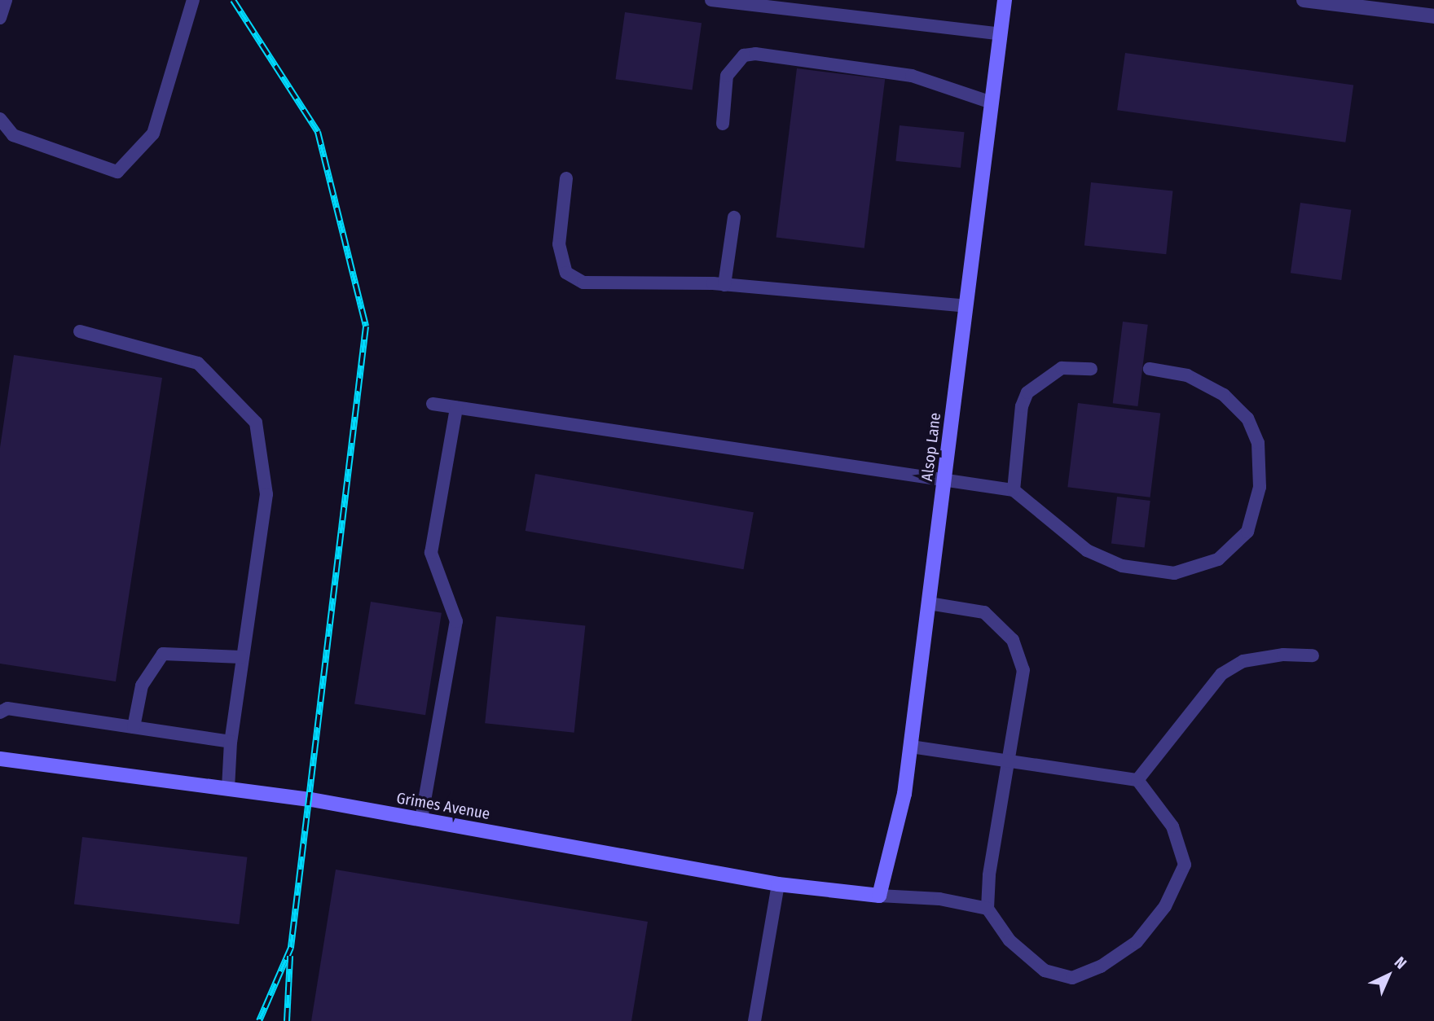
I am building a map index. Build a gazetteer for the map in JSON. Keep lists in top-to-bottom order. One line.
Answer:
{"streets":{"street":["Alsop Lane","Grimes Avenue"]},"crossings":[["Alsop Lane","Grimes Avenue"]],"north":"top right"}
